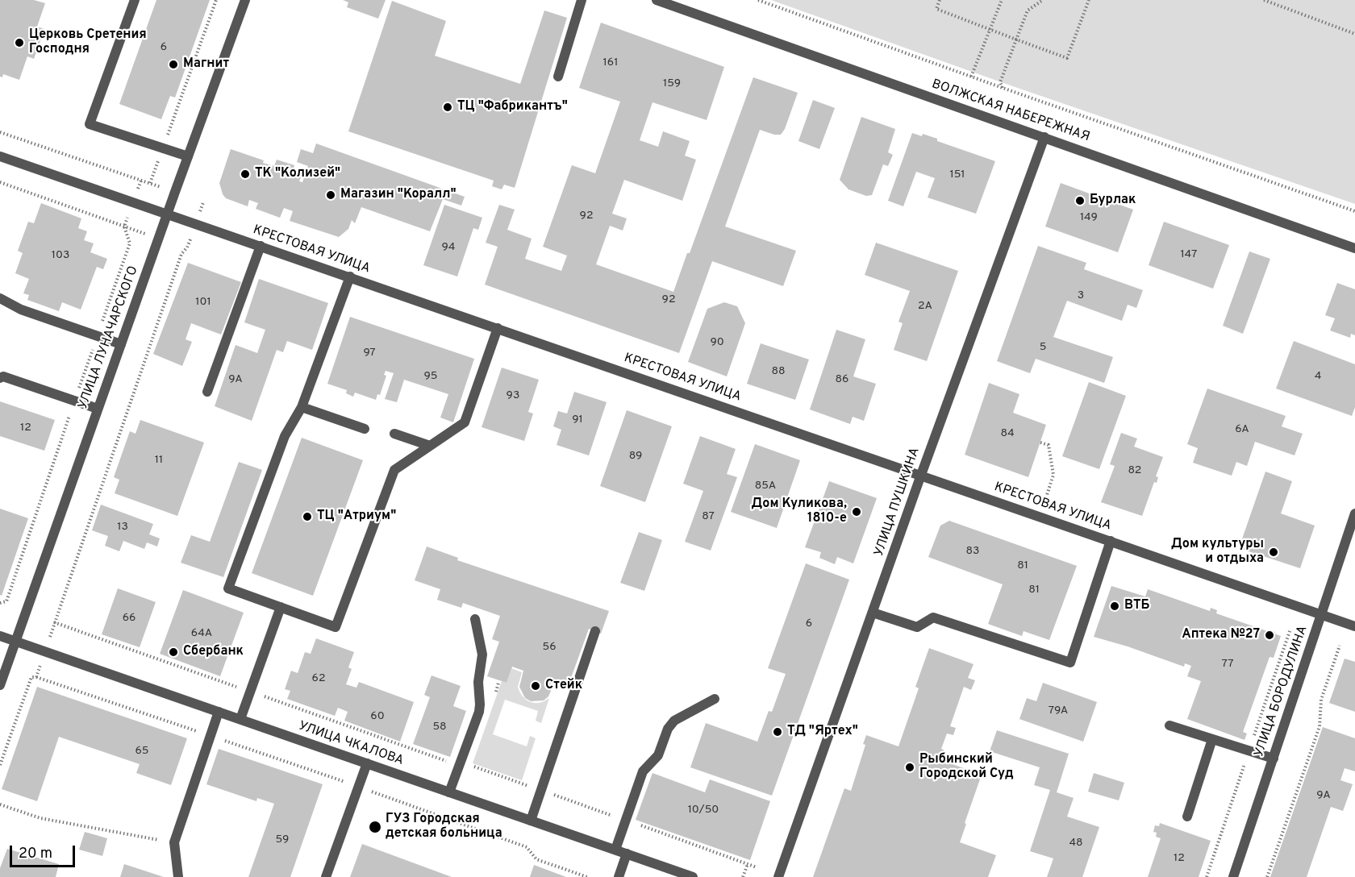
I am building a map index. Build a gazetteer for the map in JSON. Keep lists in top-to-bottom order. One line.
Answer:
{"streets":{"street":["ВОЛЖСКАЯ НАБЕРЕЖНАЯ","КРЕСТОВАЯ УЛИЦА","УЛИЦА ЛУНАЧАРСКОГО","УЛИЦА ПУШКИНА","УЛИЦА БОРОДУЛИНА","УЛИЦА ЧКАЛОВА"]},"crossings":[["ВОЛЖСКАЯ НАБЕРЕЖНАЯ","УЛИЦА ПУШКИНА"],["КРЕСТОВАЯ УЛИЦА","УЛИЦА ЛУНАЧАРСКОГО"],["КРЕСТОВАЯ УЛИЦА","УЛИЦА ПУШКИНА"],["КРЕСТОВАЯ УЛИЦА","УЛИЦА БОРОДУЛИНА"],["УЛИЦА ЛУНАЧАРСКОГО","УЛИЦА ЧКАЛОВА"]],"places":["Церковь Сретения Господня","Магнит","ТЦ \"Фабрикантъ\"","ТК \"Колизей\"","Магазин \"Коралл\"","Бурлак","Дом Куликова, 1810-е","ТЦ \"Атриум\"","Дом культуры и отдыха","ВТБ","Аптека №27","Сбербанк","Стейк","ТД \"Яртех\"","Рыбинский Городской Суд","ГУЗ Городская детская больница"],"house_numbers":["6","161","159","151","92","149","94","147","103","3","92","101","2А","90","5","97","88","95","4","9А","86","93","91","12","6А","84","89","11","82","85А","87","13","83","81","81","66","6","64А","56","77","62","79А","60","58","65","9А","10/50","59","48","12"],"scale_bar":"20 m"}
